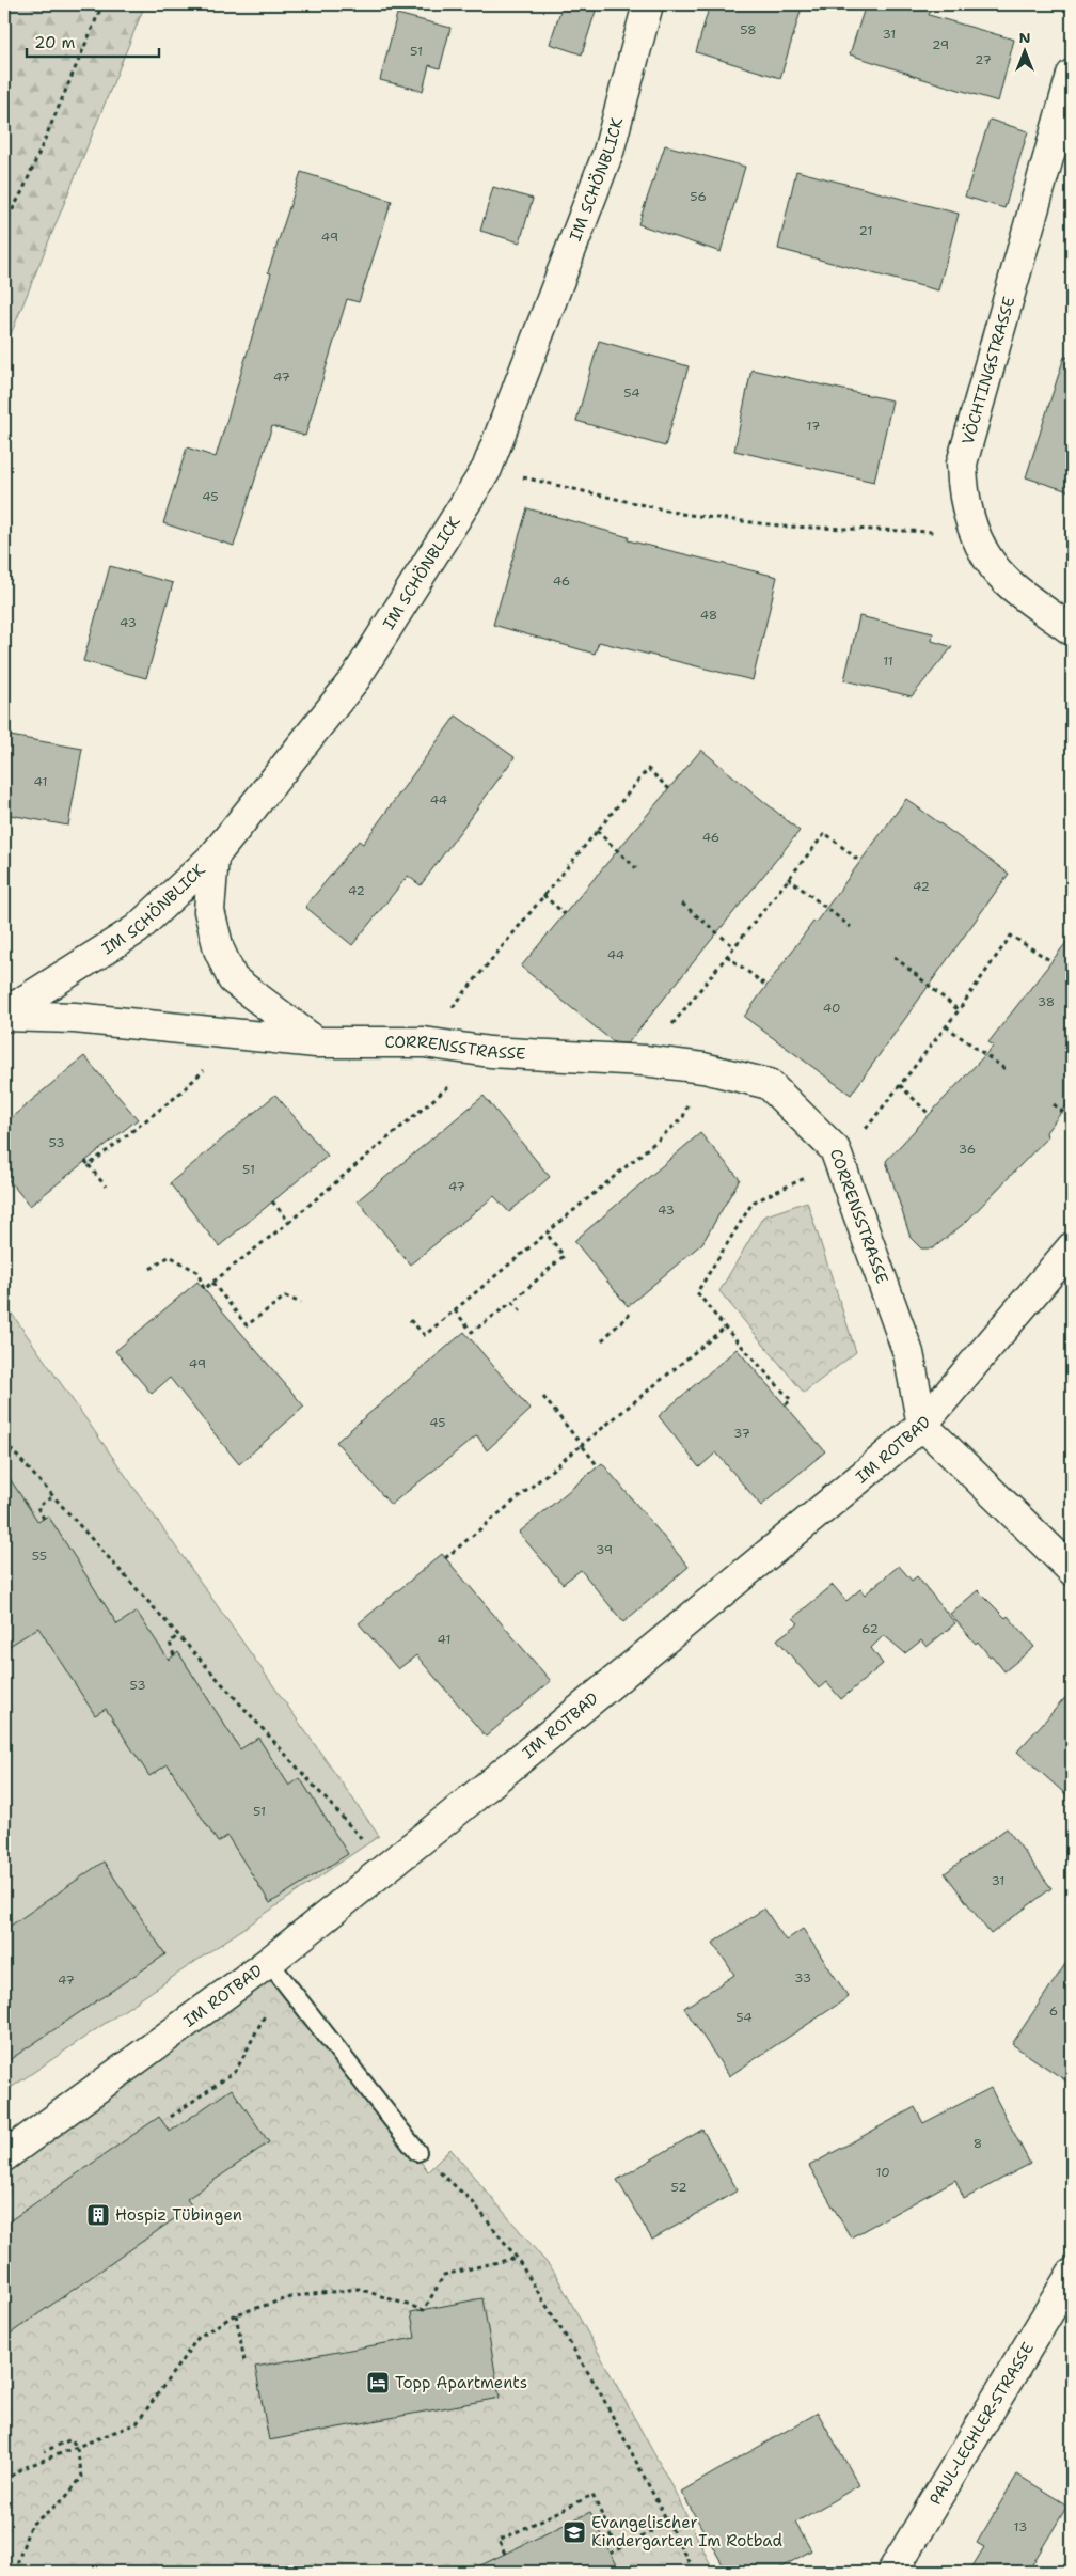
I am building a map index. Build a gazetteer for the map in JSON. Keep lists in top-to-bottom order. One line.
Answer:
{"streets":{"street":["IM SCHÖNBLICK","VÖCHTINGSTRASSE","CORRENSSTRASSE","IM ROTBAD","PAUL-LECHLER-STRASSE"]},"crossings":[["IM SCHÖNBLICK","CORRENSSTRASSE"],["CORRENSSTRASSE","IM ROTBAD"]],"places":{"building":["Hospiz Tübingen"],"hotel":["Topp Apartments"],"school or university":["Evangelischer Kindergarten Im Rotbad"]},"house_numbers":["58","31","29","51","27","56","21","49","47","54","17","45","46","48","43","11","41","44","46","42","42","44","38","40","53","36","51","47","43","49","45","37","39","55","62","41","53","51","31","33","47","6","54","8","10","52","13"],"scale_bar":"20 m","north":"top"}
